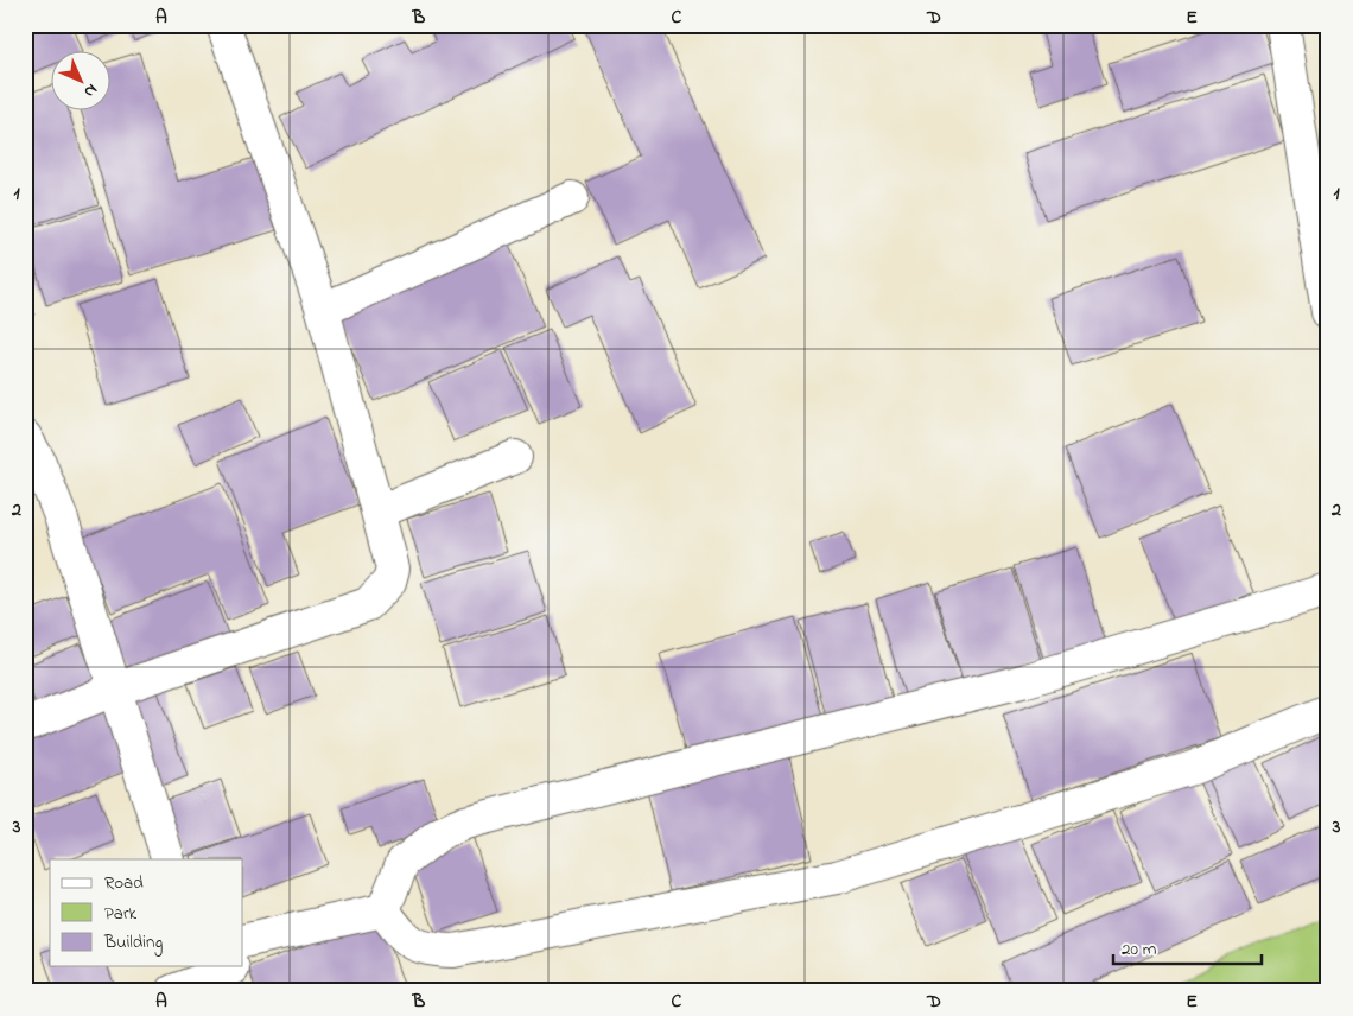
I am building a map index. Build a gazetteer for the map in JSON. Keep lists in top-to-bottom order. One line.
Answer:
{"legend":["Road","Park","Building"],"scale_bar":"20 m","north":"bottom right","grid":{"columns":["A","B","C","D","E"],"rows":["1","2","3"]}}
